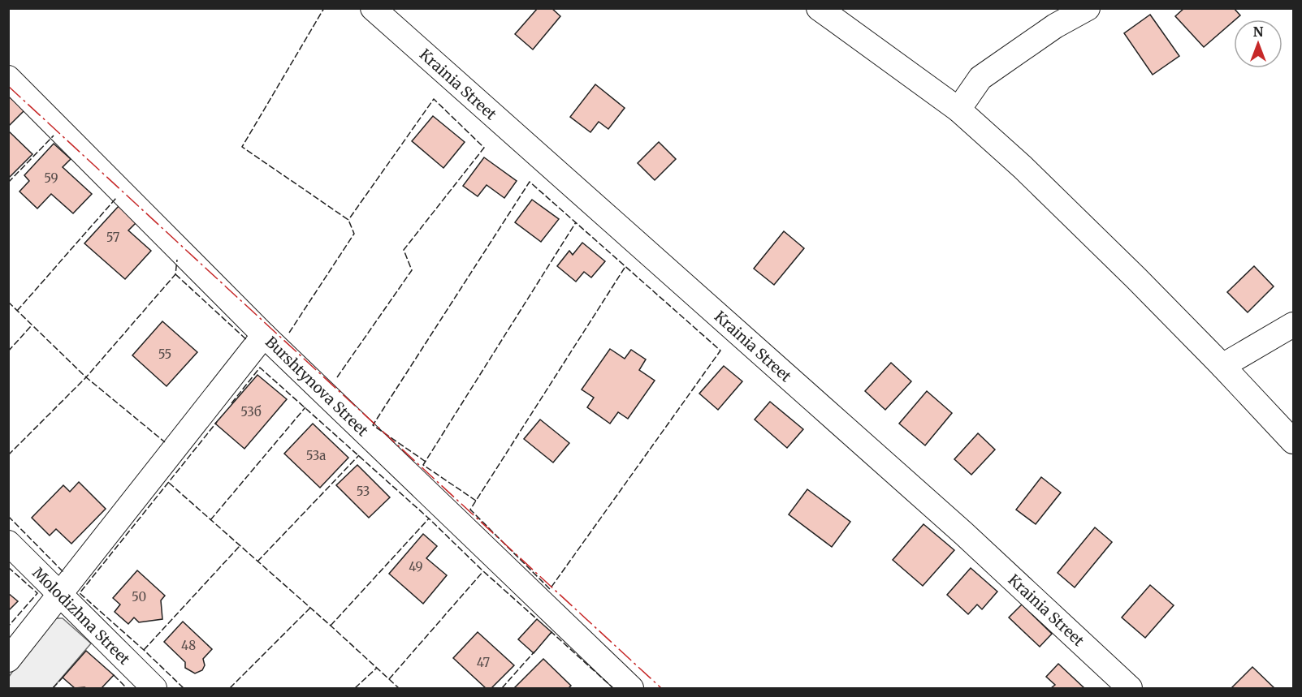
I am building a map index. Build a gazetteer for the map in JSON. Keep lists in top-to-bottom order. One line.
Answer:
{"streets":{"street":["Krainia Street","Burshtynova Street","Molodizhna Street"]},"house_numbers":["59","57","55","53б","53а","53","49","50","48","47"],"north":"top"}
